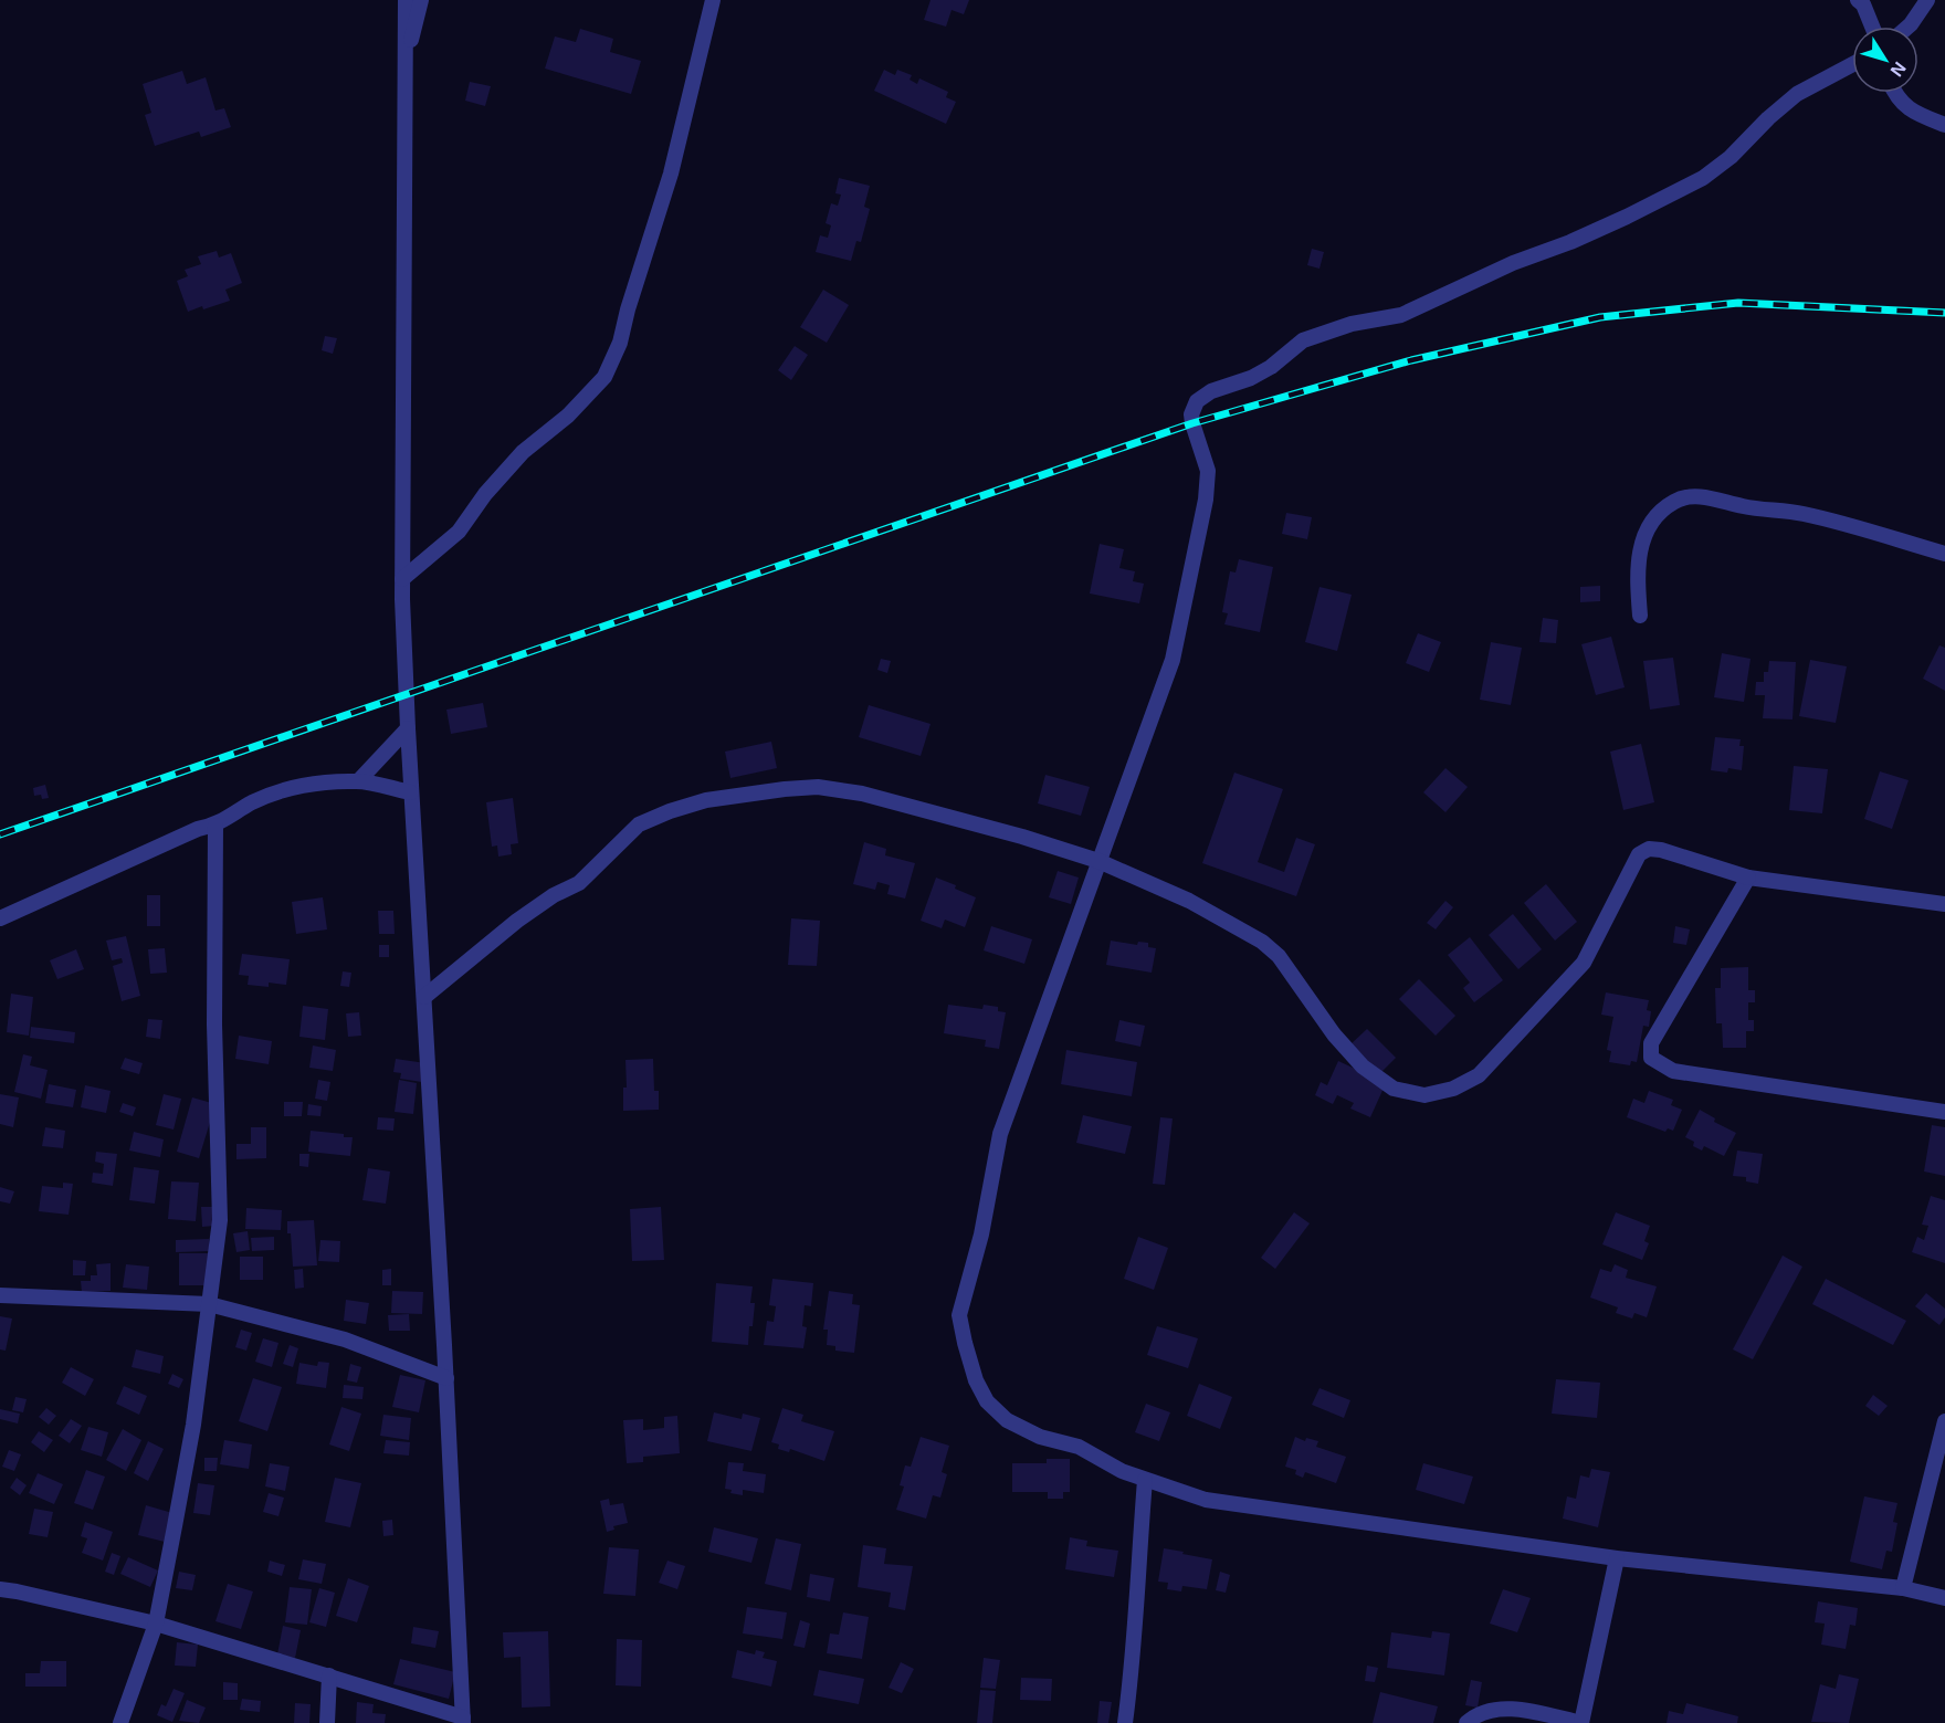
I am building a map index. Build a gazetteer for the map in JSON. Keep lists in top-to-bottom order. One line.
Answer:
{"north":"bottom right"}
